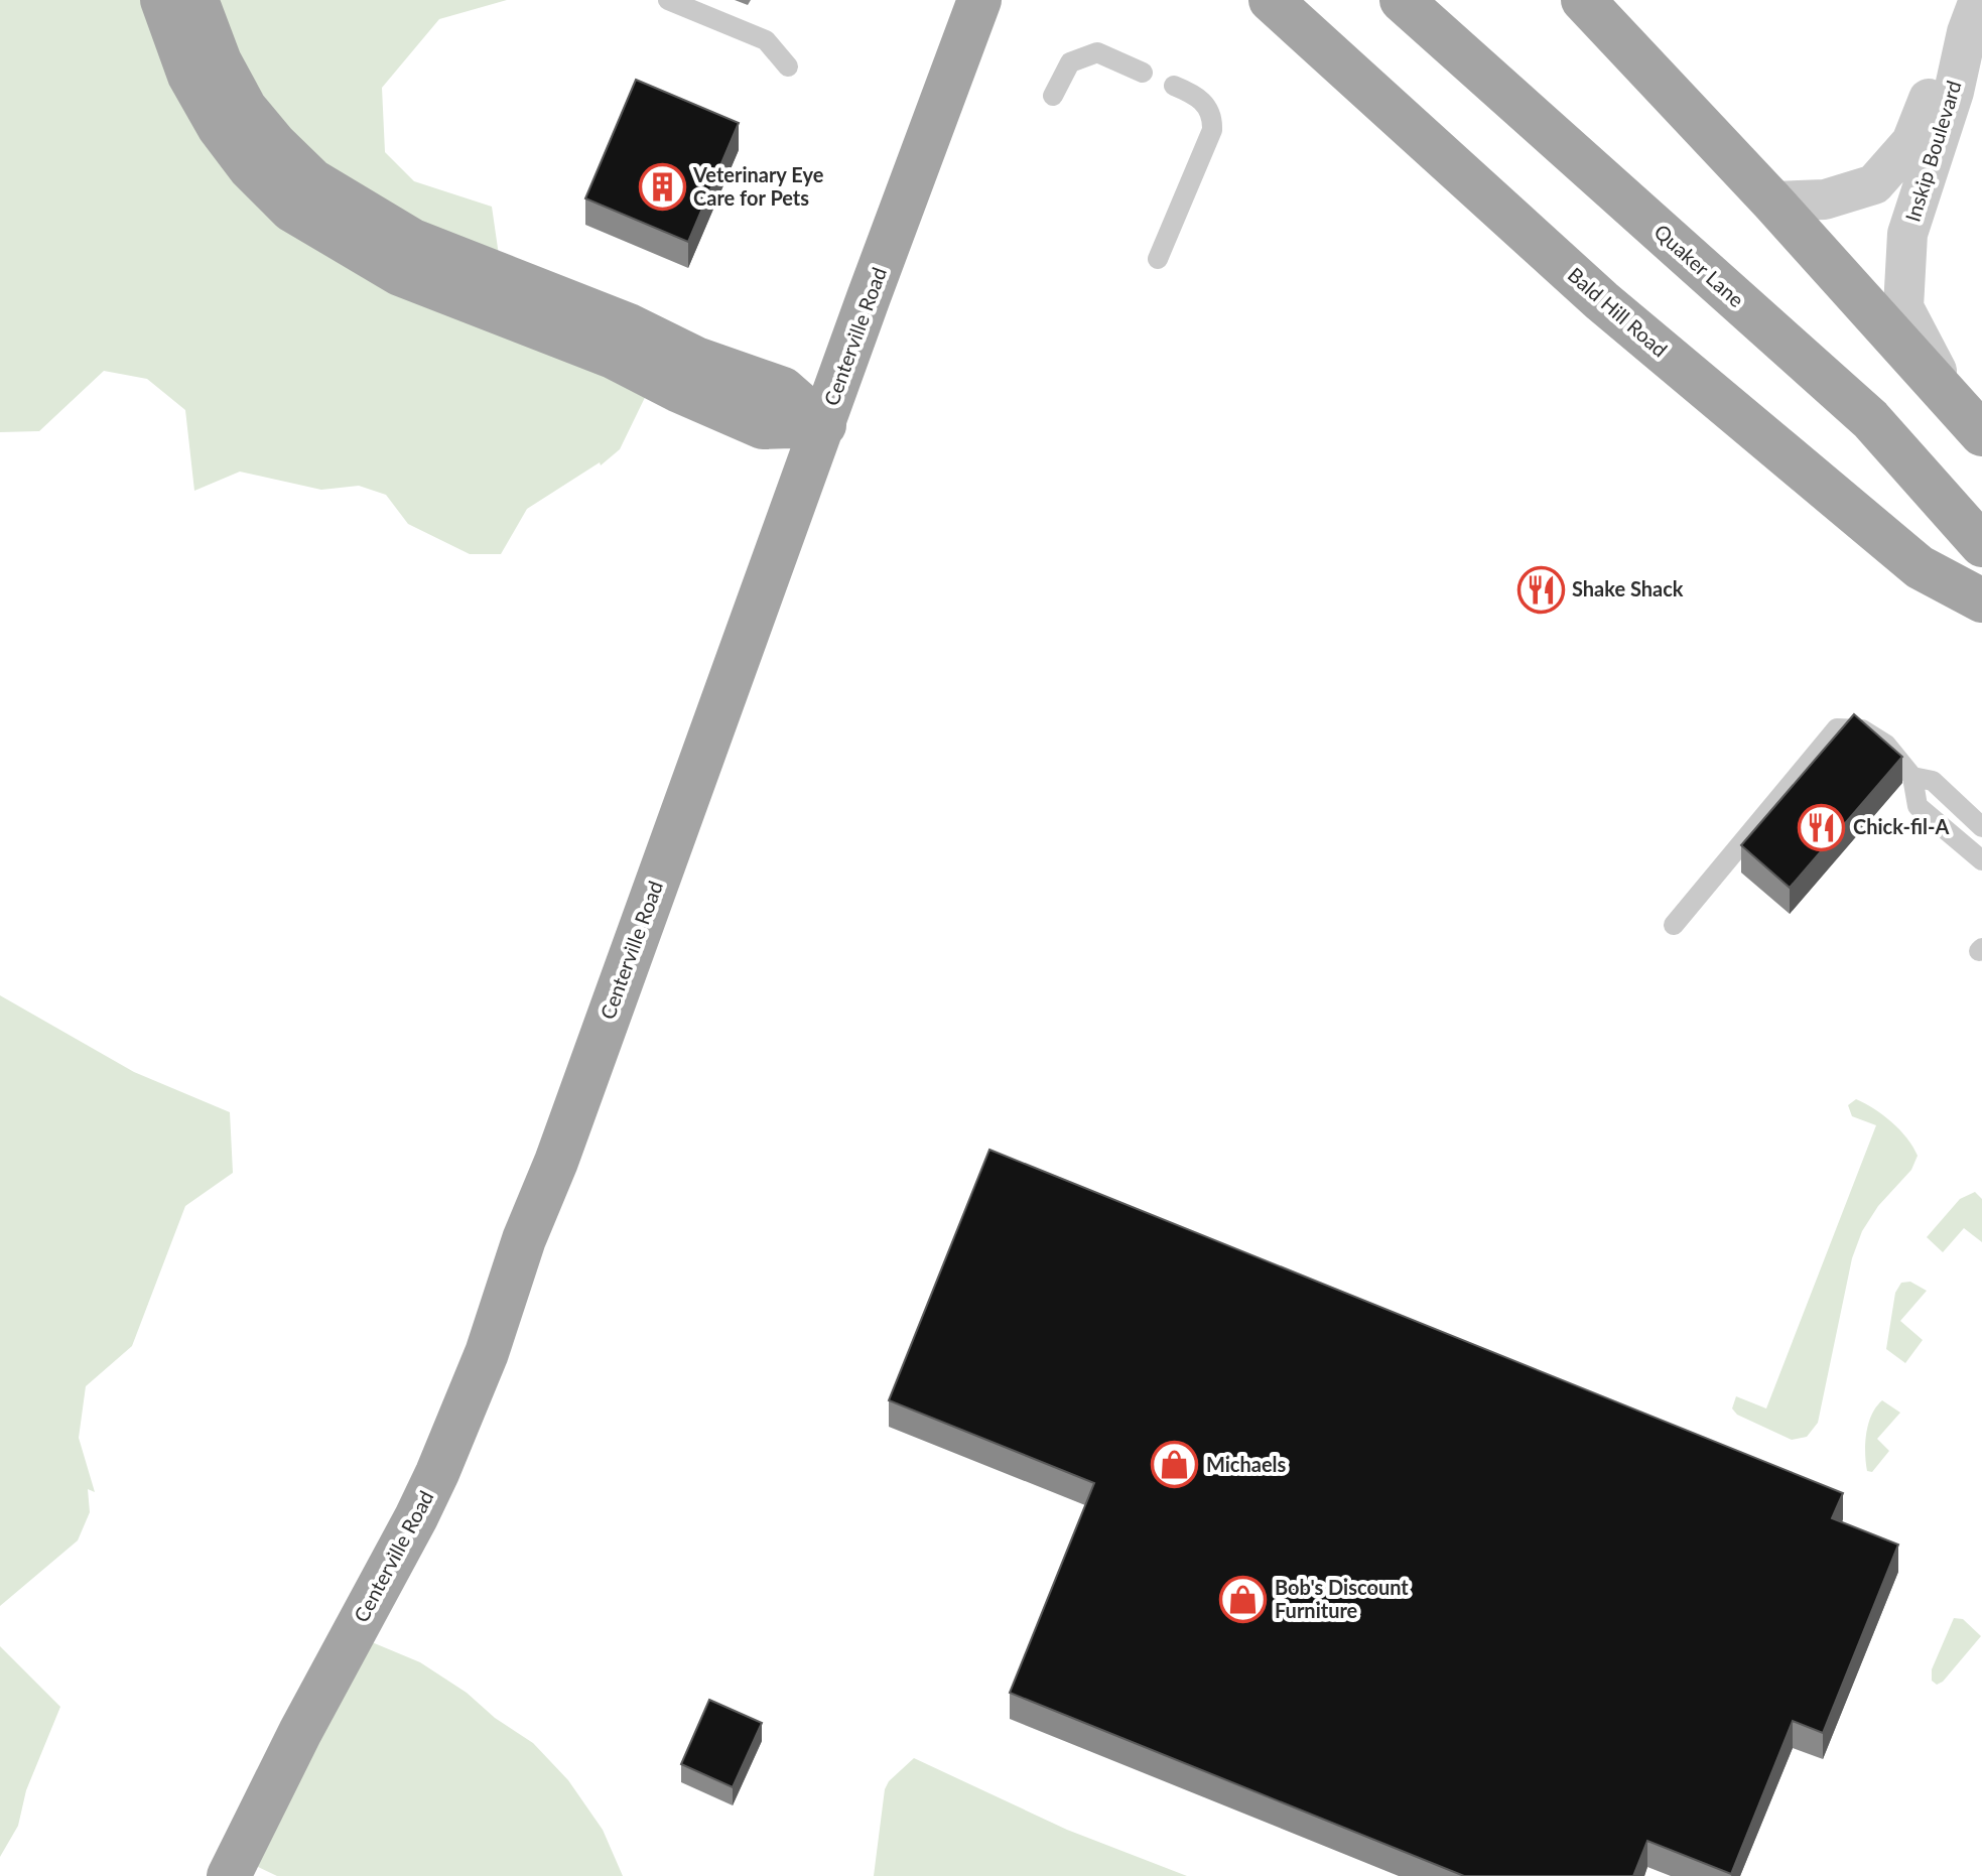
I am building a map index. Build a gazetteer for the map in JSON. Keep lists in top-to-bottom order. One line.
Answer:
{"streets":{"main road":["Quaker Lane","Bald Hill Road","Centerville Road"],"street":["Inskip Boulevard"]},"places":{"building":["Veterinary Eye Care for Pets"],"restaurant":["Shake Shack","Chick-fil-A"],"shop":["Michaels","Bob's Discount Furniture"]}}
